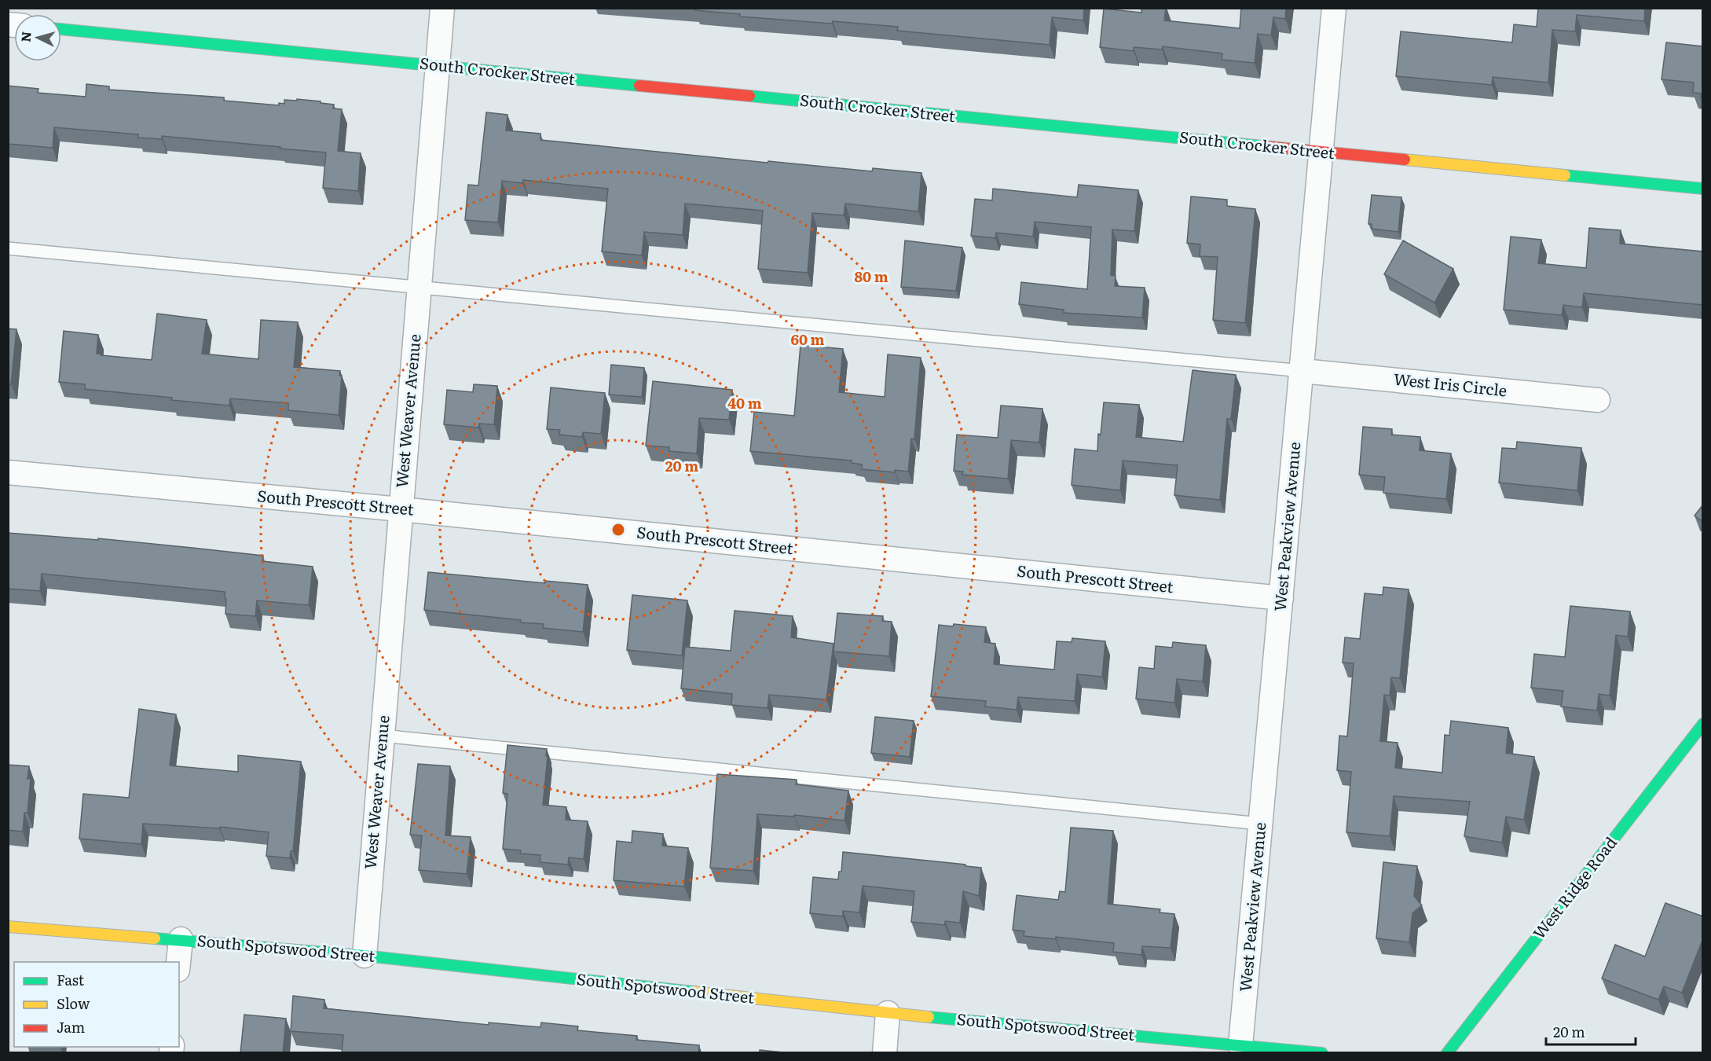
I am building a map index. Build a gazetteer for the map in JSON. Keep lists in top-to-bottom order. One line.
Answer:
{"streets":{"street":["South Crocker Street","West Iris Circle","West Weaver Avenue","South Prescott Street","West Peakview Avenue","West Ridge Road","South Spotswood Street"]},"crossings":[["South Crocker Street","West Weaver Avenue"],["South Crocker Street","West Peakview Avenue"],["West Iris Circle","West Peakview Avenue"],["West Weaver Avenue","South Prescott Street"],["West Weaver Avenue","South Spotswood Street"],["South Prescott Street","West Peakview Avenue"],["West Peakview Avenue","South Spotswood Street"]],"legend":["Fast","Slow","Jam"],"scale_bar":"20 m","north":"left","rings":["80 m","60 m","40 m","20 m"]}
